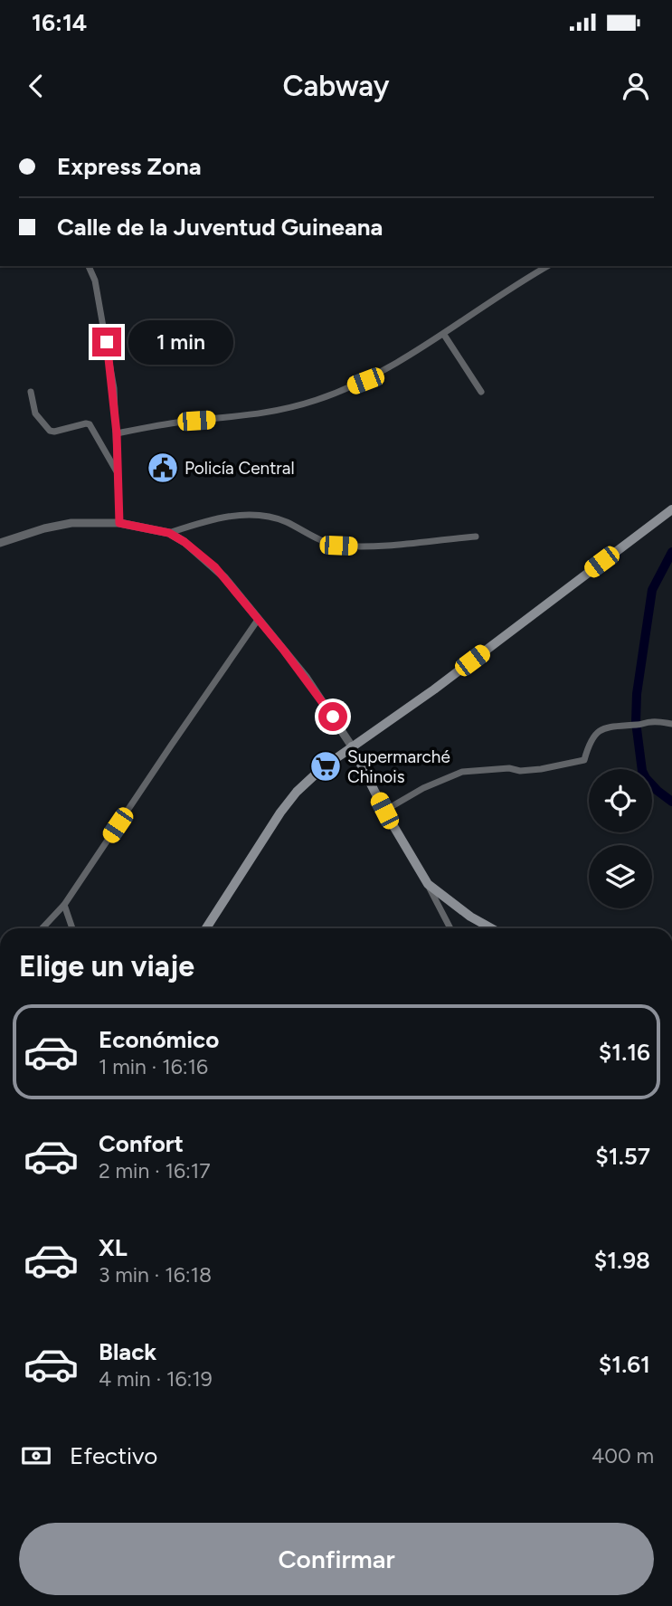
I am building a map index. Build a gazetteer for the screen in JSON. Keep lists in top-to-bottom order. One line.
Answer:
{"places":{"public building":["Policía Central"],"supermarket":["Supermarché Chinois"]},"page":{"status":"16:14","header":"Cabway","banner":["Express Zona","Calle de la Juventud Guineana"],"bubble":"1 min","heading":"Elige un viaje","list":[{"name":"Económico","note":"1 min · 16:16","value":"$1.16"},{"name":"Confort","note":"2 min · 16:17","value":"$1.57"},{"name":"XL","note":"3 min · 16:18","value":"$1.98"},{"name":"Black","note":"4 min · 16:19","value":"$1.61"}],"pay":["Efectivo","400 m"],"buttons":"Confirmar"}}
